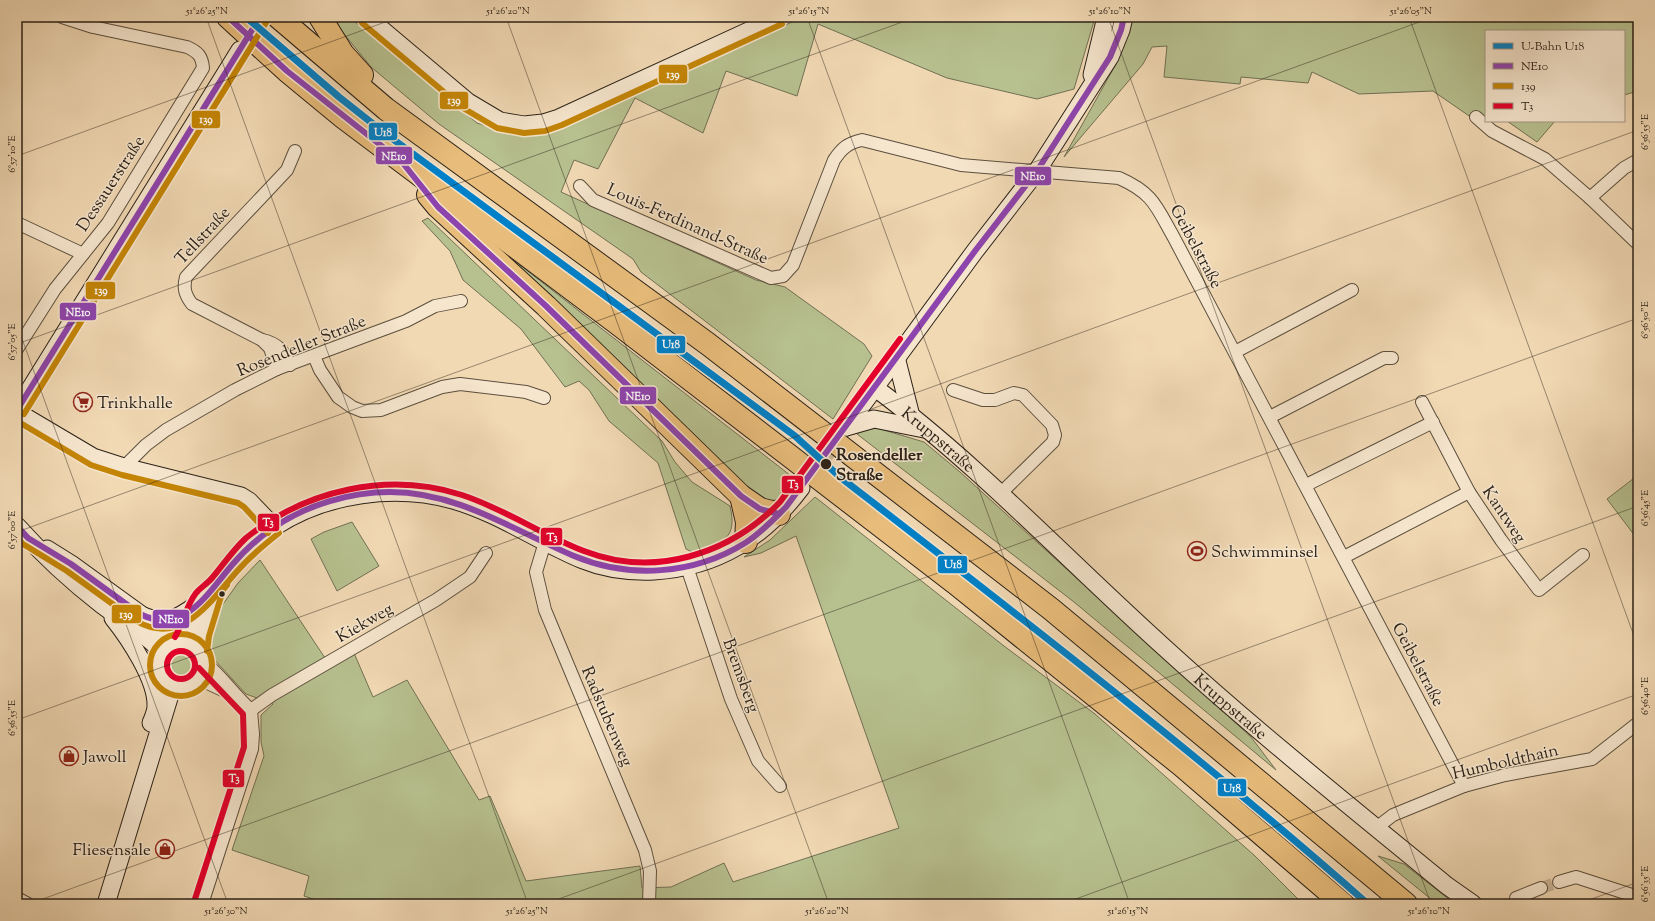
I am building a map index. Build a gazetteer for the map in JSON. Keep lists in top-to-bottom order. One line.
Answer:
{"streets":{"street":["Dessauerstraße","Louis-Ferdinand-Straße","Tellstraße","Geibelstraße","Rosendeller Straße","Kruppstraße","Kantweg","Kiekweg","Bremsberg","Radstubenweg","Humboldthain"]},"crossings":[["Louis-Ferdinand-Straße","Geibelstraße"],["Tellstraße","Rosendeller Straße"],["Geibelstraße","Humboldthain"],["Kruppstraße","Humboldthain"]],"places":{"supermarket":["Trinkhalle"],"other":["Rosendeller Straße"],"sports":["Schwimminsel"],"shop":["Jawoll","Fliesensale"]},"lines":["metro line U18","transit line NE10","transit line 139","transit line T3"],"legend":["U-Bahn U18","NE10","139","T3"],"coordinates":["51°26'25\"N","51°26'20\"N","51°26'15\"N","51°26'10\"N","51°26'05\"N","6°56'55\"E","6°57'10\"E","6°56'50\"E","6°57'05\"E","6°56'45\"E","6°57'00\"E","6°56'40\"E","6°56'35\"E","51°26'30\"N"]}
